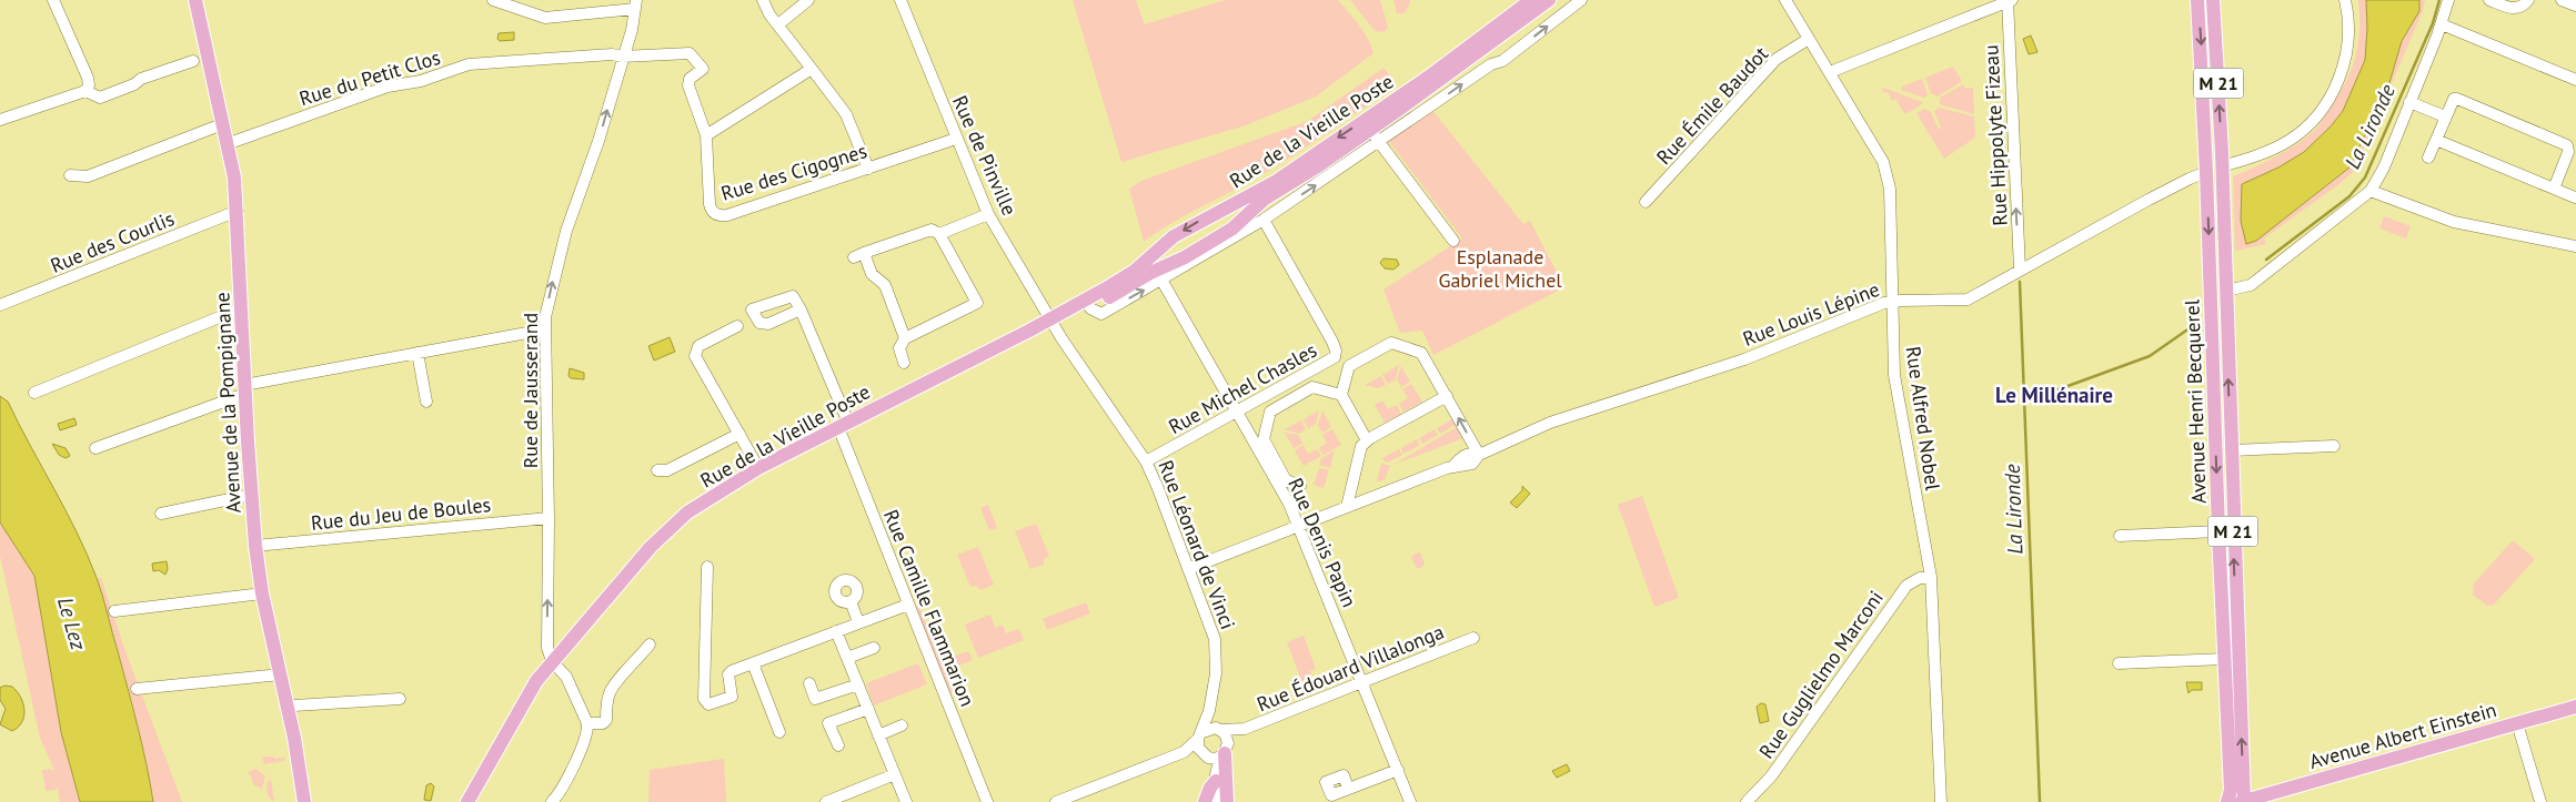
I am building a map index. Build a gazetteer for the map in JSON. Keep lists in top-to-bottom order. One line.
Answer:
{"streets":{"main road":["M 21","Rue de la Vieille Poste","Avenue Henri Becquerel","Avenue de la Pompignane","Avenue Albert Einstein"],"street":["Rue du Petit Clos","Rue Émile Baudot","Rue Hippolyte Fizeau","Rue de Pinville","Rue des Cigognes","Rue des Courlis","Rue Louis Lépine","Rue Michel Chasles","Rue de Jausserand","Rue Alfred Nobel","Rue du Jeu de Boules","Rue Denis Papin","Rue Léonard de Vinci","Rue Camille Flammarion","Rue Édouard Villalonga","Rue Guglielmo Marconi"]},"crossings":[["Rue du Petit Clos","Rue des Cigognes"],["Rue du Petit Clos","Rue de Jausserand"],["Rue du Petit Clos","Avenue de la Pompignane"],["Rue Émile Baudot","Rue Alfred Nobel"],["Rue de la Vieille Poste","Rue de Pinville"],["Rue de la Vieille Poste","Rue Michel Chasles"],["Rue de la Vieille Poste","Rue de Jausserand"],["Rue de la Vieille Poste","Rue Denis Papin"],["Rue de la Vieille Poste","Rue Léonard de Vinci"],["Rue de la Vieille Poste","Rue Camille Flammarion"],["Rue Hippolyte Fizeau","Rue Louis Lépine"],["Rue de Pinville","Rue des Cigognes"],["Rue de Pinville","Rue Léonard de Vinci"],["Rue des Cigognes","Rue de Jausserand"],["Rue des Courlis","Avenue de la Pompignane"],["Rue Louis Lépine","Avenue Henri Becquerel"],["Rue Louis Lépine","Rue Alfred Nobel"],["Rue Louis Lépine","Rue Denis Papin"],["Rue Louis Lépine","Rue Léonard de Vinci"],["Rue Michel Chasles","Rue Denis Papin"],["Rue Michel Chasles","Rue Léonard de Vinci"],["Rue de Jausserand","Rue du Jeu de Boules"],["Avenue Henri Becquerel","Avenue Albert Einstein"],["Avenue de la Pompignane","Rue du Jeu de Boules"],["Rue Alfred Nobel","Rue Guglielmo Marconi"],["Rue Denis Papin","Rue Édouard Villalonga"]],"one_way":["Rue Hippolyte Fizeau","Rue de Jausserand"],"districts":["Le Millénaire"],"water":["La Lironde","Le Lez"],"parks":["Esplanade Gabriel Michel"]}
